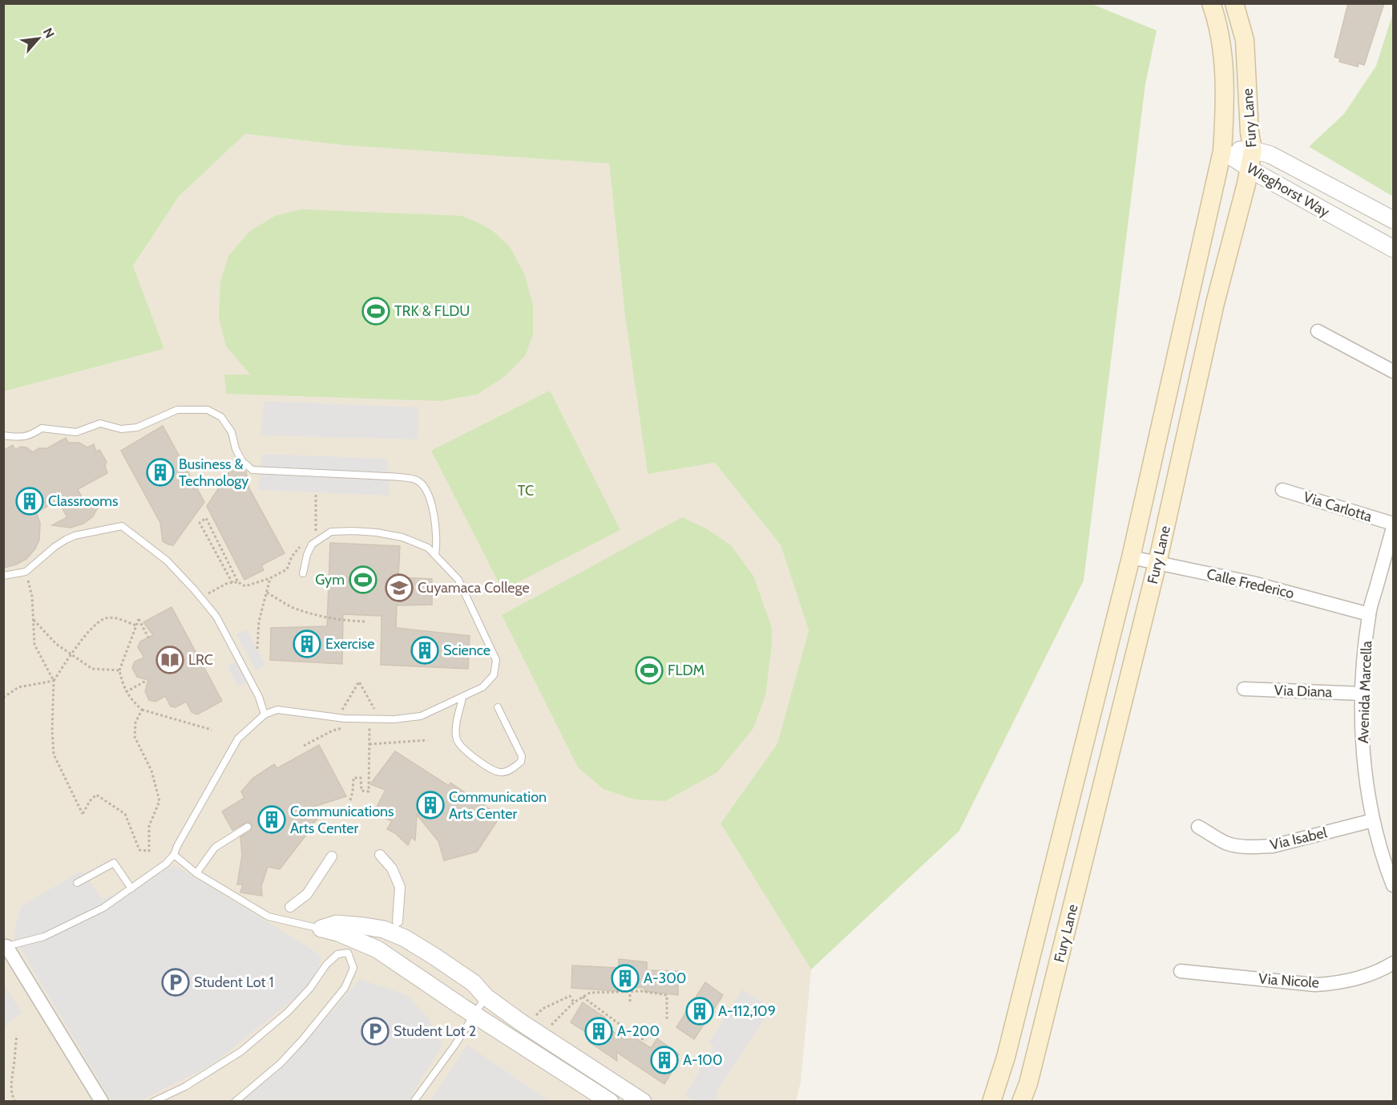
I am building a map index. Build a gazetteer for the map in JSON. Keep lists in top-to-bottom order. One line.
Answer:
{"streets":{"main road":["Fury Lane"],"street":["Wieghorst Way","Via Carlotta","Calle Frederico","Via Diana","Avenida Marcella","Via Isabel","Via Nicole"]},"crossings":[["Fury Lane","Wieghorst Way"],["Fury Lane","Calle Frederico"],["Calle Frederico","Avenida Marcella"],["Via Diana","Avenida Marcella"],["Avenida Marcella","Via Isabel"]],"parks":["TC"],"places":{"sports":["TRK & FLDU","Gym","FLDM"],"building":["Business & Technology","Classrooms","Exercise","Science","Communication Arts Center","Communications Arts Center","A-300","A-112,109","A-200","A-100"],"school or university":["Cuyamaca College"],"library":["LRC"],"parking":["Student Lot 1","Student Lot 2"]},"north":"top right"}
